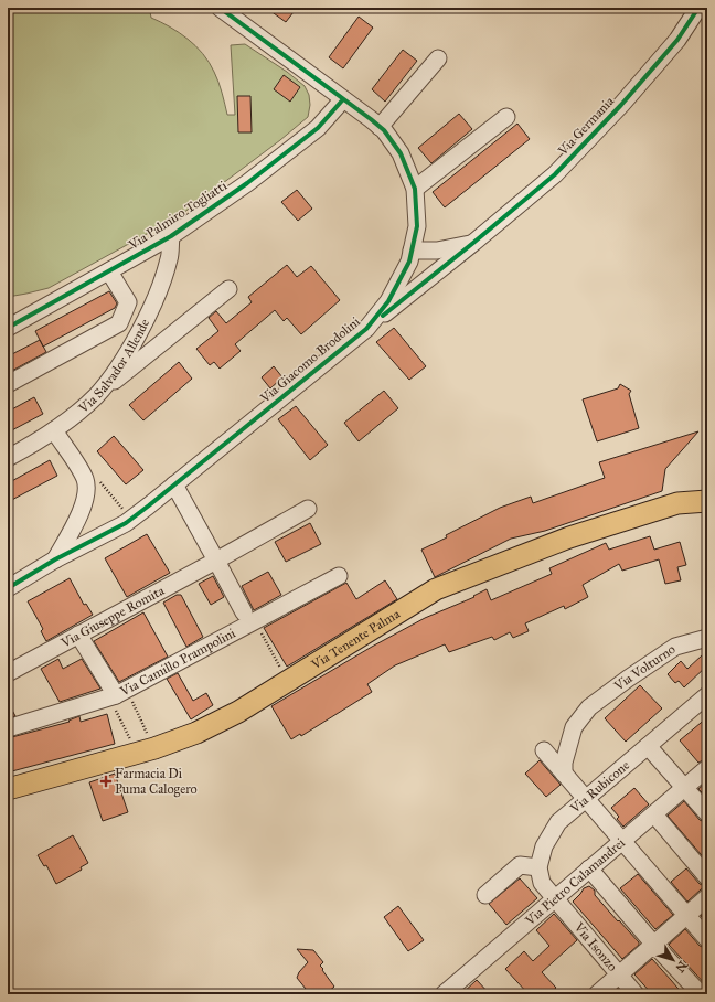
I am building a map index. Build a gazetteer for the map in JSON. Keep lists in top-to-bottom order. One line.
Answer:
{"streets":{"main road":["Via Tenente Palma"],"street":["Via Germania","Via Palmiro Togliatti","Via Giacomo Brodolini","Via Salvador Allende","Via Giuseppe Romita","Via Camillo Prampolini","Via Volturno","Via Rubicone","Via Pietro Calamandrei","Via Isonzo"]},"crossings":[["Via Germania","Via Giacomo Brodolini"],["Via Palmiro Togliatti","Via Giacomo Brodolini"],["Via Palmiro Togliatti","Via Salvador Allende"],["Via Pietro Calamandrei","Via Isonzo"]],"places":{"health":["Farmacia Di Puma Calogero"]},"north":"bottom right"}
